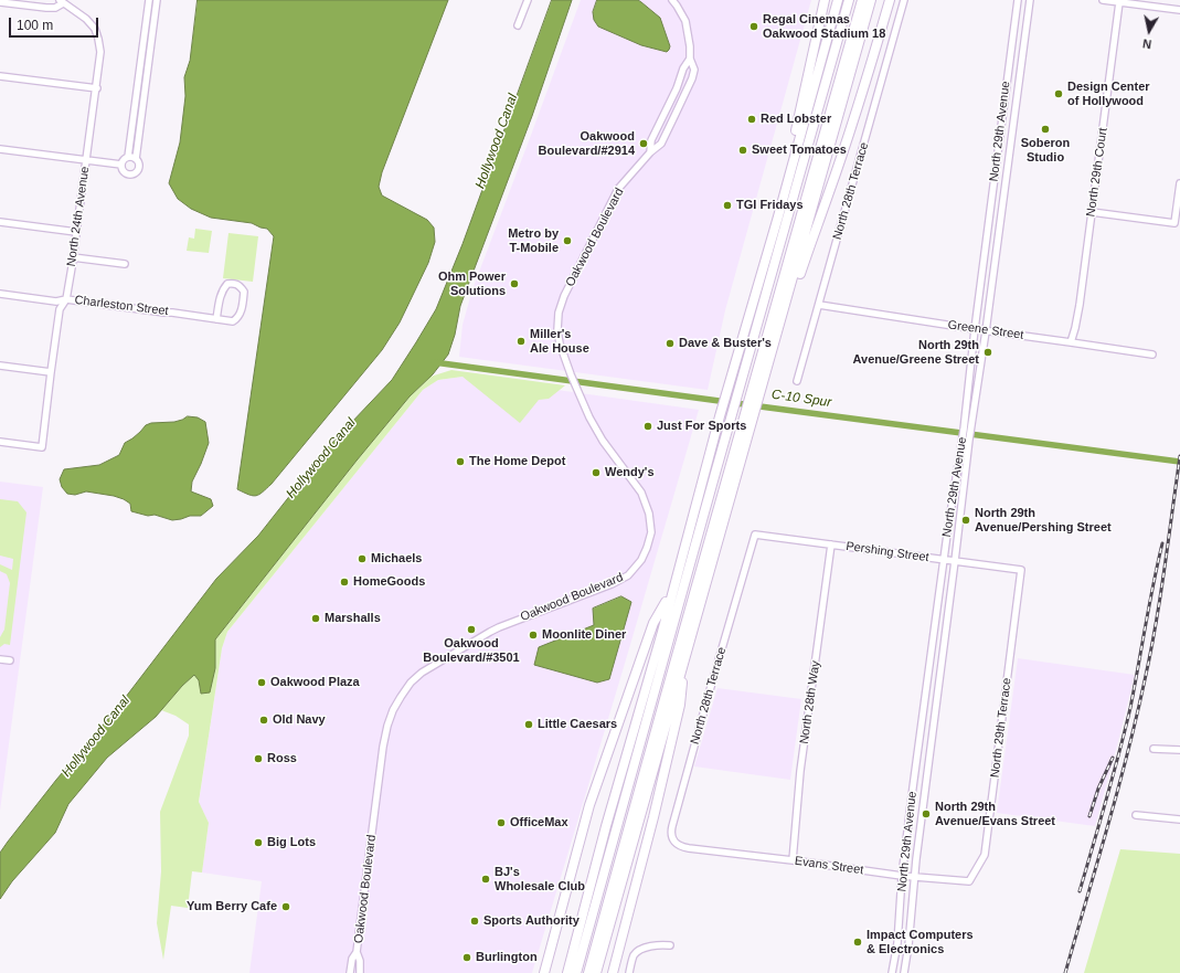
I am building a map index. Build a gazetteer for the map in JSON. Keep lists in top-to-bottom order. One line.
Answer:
{"streets":{"street":["North 29th Avenue","North 29th Court","North 28th Terrace","North 24th Avenue","Oakwood Boulevard","Charleston Street","Greene Street","Pershing Street","North 28th Way","North 29th Terrace","Evans Street"]},"crossings":[["North 29th Avenue","Greene Street"],["North 29th Avenue","Pershing Street"],["North 29th Avenue","Evans Street"],["North 29th Court","Greene Street"],["North 28th Terrace","Greene Street"],["North 28th Terrace","Pershing Street"],["North 28th Terrace","Evans Street"],["North 24th Avenue","Charleston Street"],["Pershing Street","North 28th Way"],["Pershing Street","North 29th Terrace"],["North 28th Way","Evans Street"],["North 29th Terrace","Evans Street"]],"water":["Hollywood Canal","C-10 Spur"],"places":["Regal Cinemas Oakwood Stadium 18","Design Center of Hollywood","Red Lobster","Soberon Studio","Oakwood Boulevard/#2914","Sweet Tomatoes","TGI Fridays","Metro by T-Mobile","Ohm Power Solutions","Miller's Ale House","Dave & Buster's","North 29th Avenue/Greene Street","Just For Sports","The Home Depot","Wendy's","North 29th Avenue/Pershing Street","Michaels","HomeGoods","Marshalls","Oakwood Boulevard/#3501","Moonlite Diner","Oakwood Plaza","Old Navy","Little Caesars","Ross","North 29th Avenue/Evans Street","OfficeMax","Big Lots","BJ's Wholesale Club","Yum Berry Cafe","Sports Authority","Impact Computers & Electronics","Burlington"],"scale_bar":"100 m","north":"bottom"}
